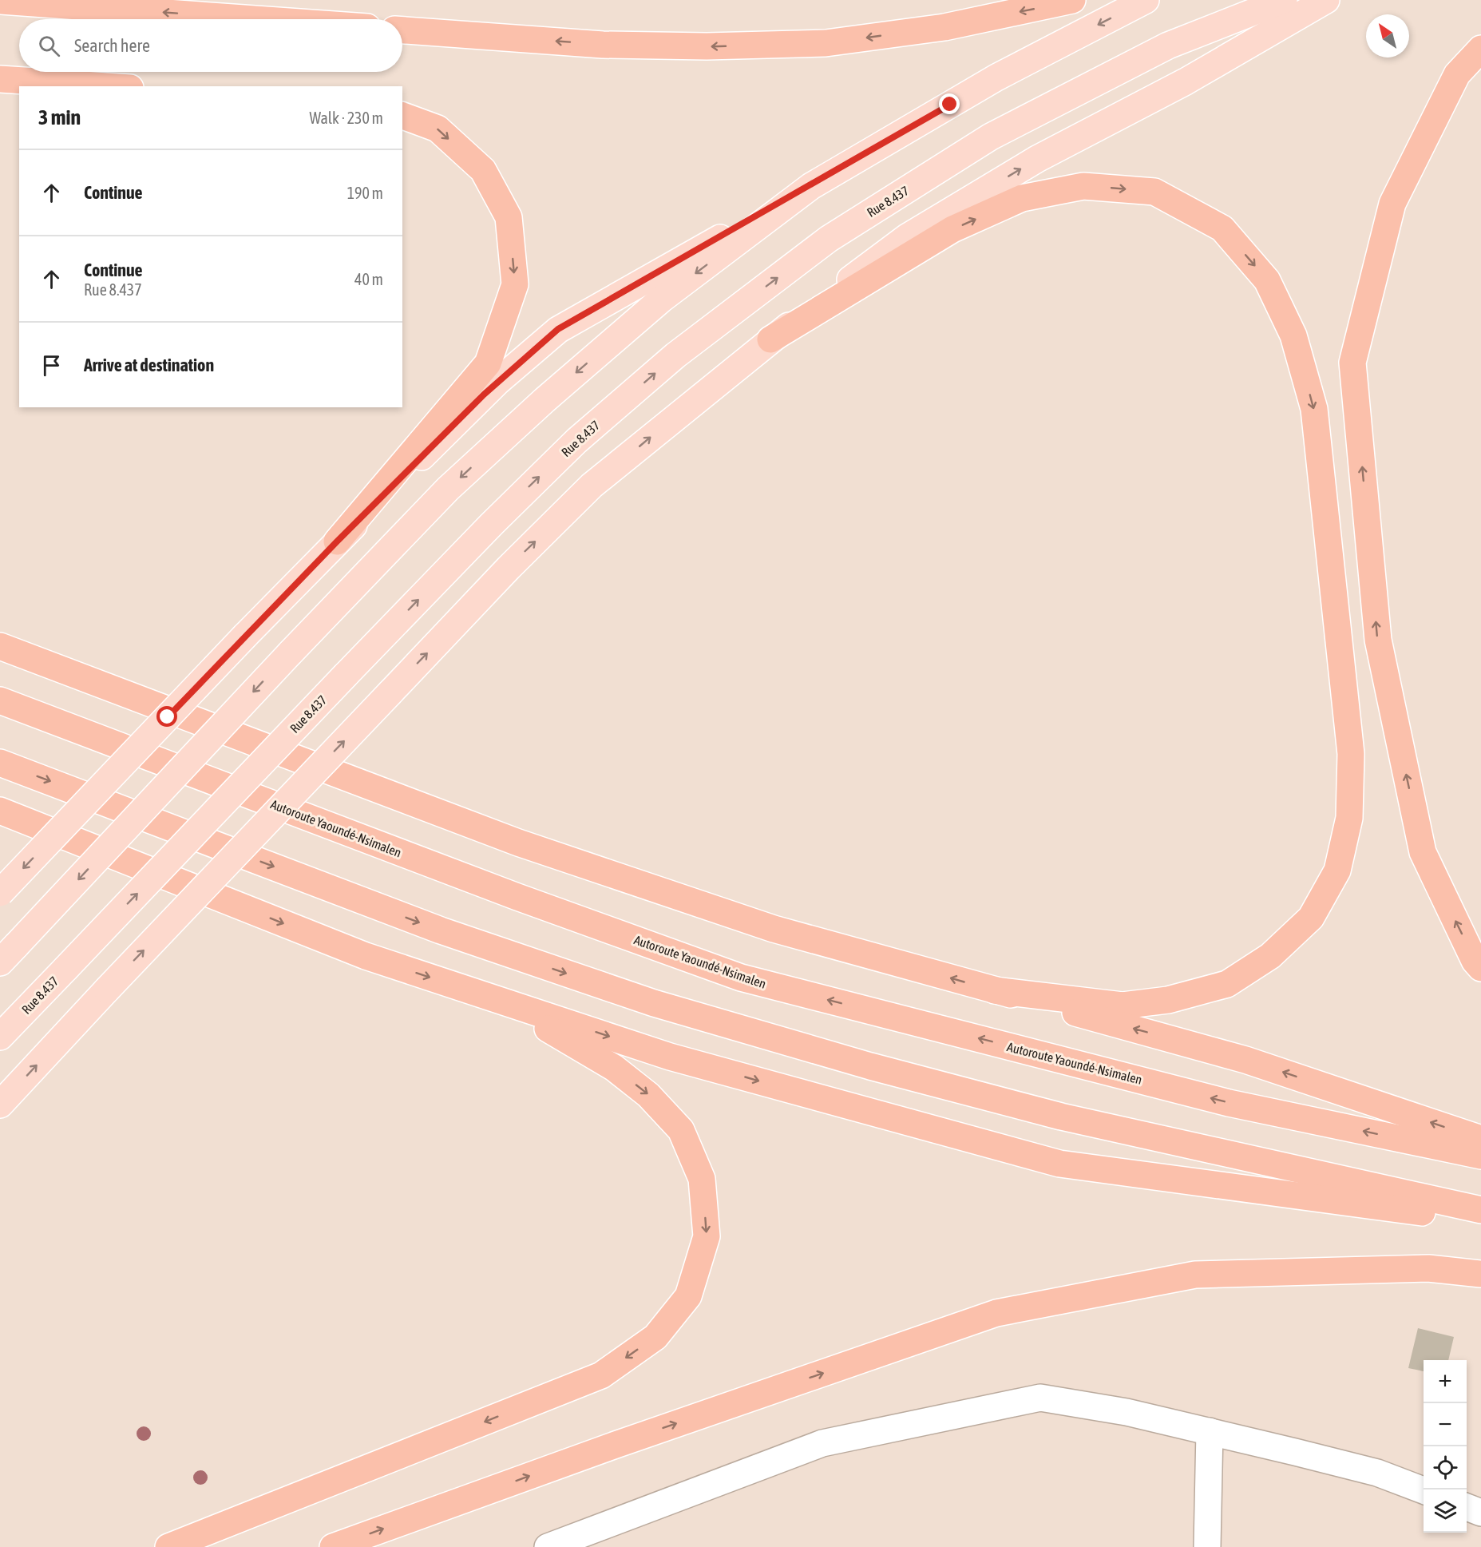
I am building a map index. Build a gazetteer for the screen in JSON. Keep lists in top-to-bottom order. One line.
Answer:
{"streets":{"highway":["Autoroute Yaoundé-Nsimalen"],"main road":["Rue 8.437"]},"north":"top left","page":{"search":"Search here","heading":["3 min","Walk · 230 m"],"list":[["Continue","190 m"],["Continue","Rue 8.437","40 m"],"Arrive at destination"],"map_buttons":["+","−"]}}
